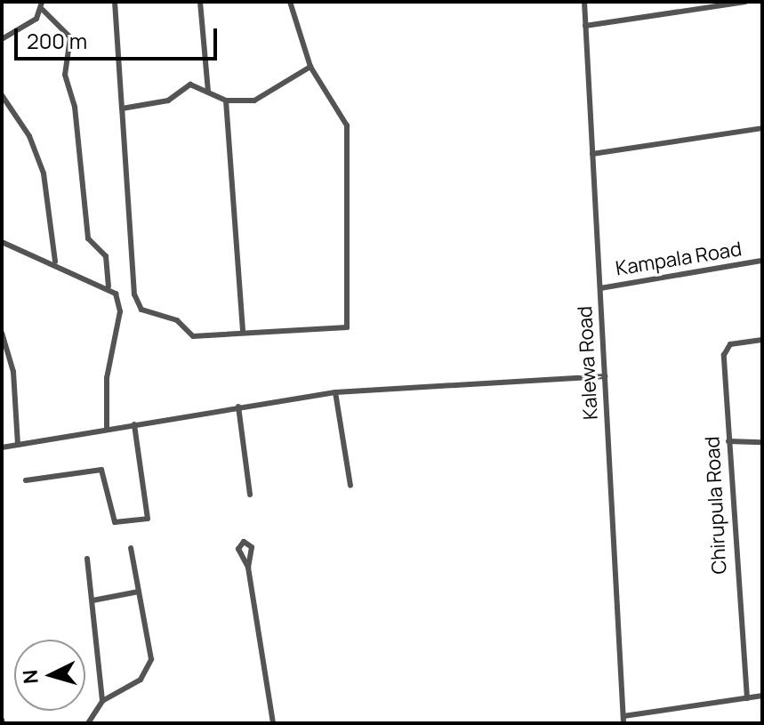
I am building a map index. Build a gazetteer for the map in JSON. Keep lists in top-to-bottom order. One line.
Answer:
{"streets":{"street":["Kampala Road","Kalewa Road","Chirupula Road"]},"crossings":[["Kampala Road","Kalewa Road"]],"scale_bar":"200 m","north":"left"}
